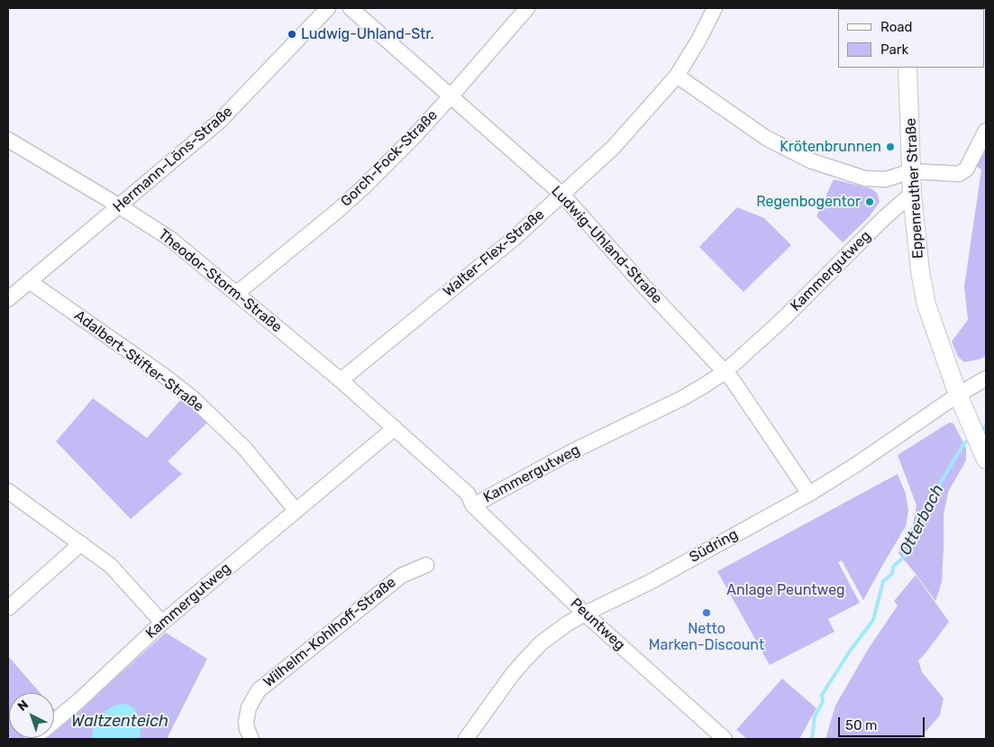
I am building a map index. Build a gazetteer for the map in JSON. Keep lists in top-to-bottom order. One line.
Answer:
{"streets":{"main road":["Eppenreuther Straße"],"street":["Gorch-Fock-Straße","Hermann-Löns-Straße","Ludwig-Uhland-Straße","Walter-Flex-Straße","Kammergutweg","Theodor-Storm-Straße","Adalbert-Stifter-Straße","Südring","Peuntweg","Wilhelm-Kohlhoff-Straße"]},"crossings":[["Gorch-Fock-Straße","Ludwig-Uhland-Straße"],["Gorch-Fock-Straße","Theodor-Storm-Straße"],["Hermann-Löns-Straße","Theodor-Storm-Straße"],["Hermann-Löns-Straße","Adalbert-Stifter-Straße"],["Eppenreuther Straße","Kammergutweg"],["Eppenreuther Straße","Südring"],["Ludwig-Uhland-Straße","Walter-Flex-Straße"],["Ludwig-Uhland-Straße","Kammergutweg"],["Ludwig-Uhland-Straße","Südring"],["Walter-Flex-Straße","Theodor-Storm-Straße"],["Kammergutweg","Theodor-Storm-Straße"],["Kammergutweg","Adalbert-Stifter-Straße"],["Kammergutweg","Peuntweg"],["Südring","Peuntweg"]],"water":["Otterbach","Waltzenteich"],"parks":["Anlage Peuntweg"],"places":["Ludwig-Uhland-Str.","Krötenbrunnen","Regenbogentor","Netto Marken-Discount"],"legend":["Road","Park"],"scale_bar":"50 m","north":"top left"}
